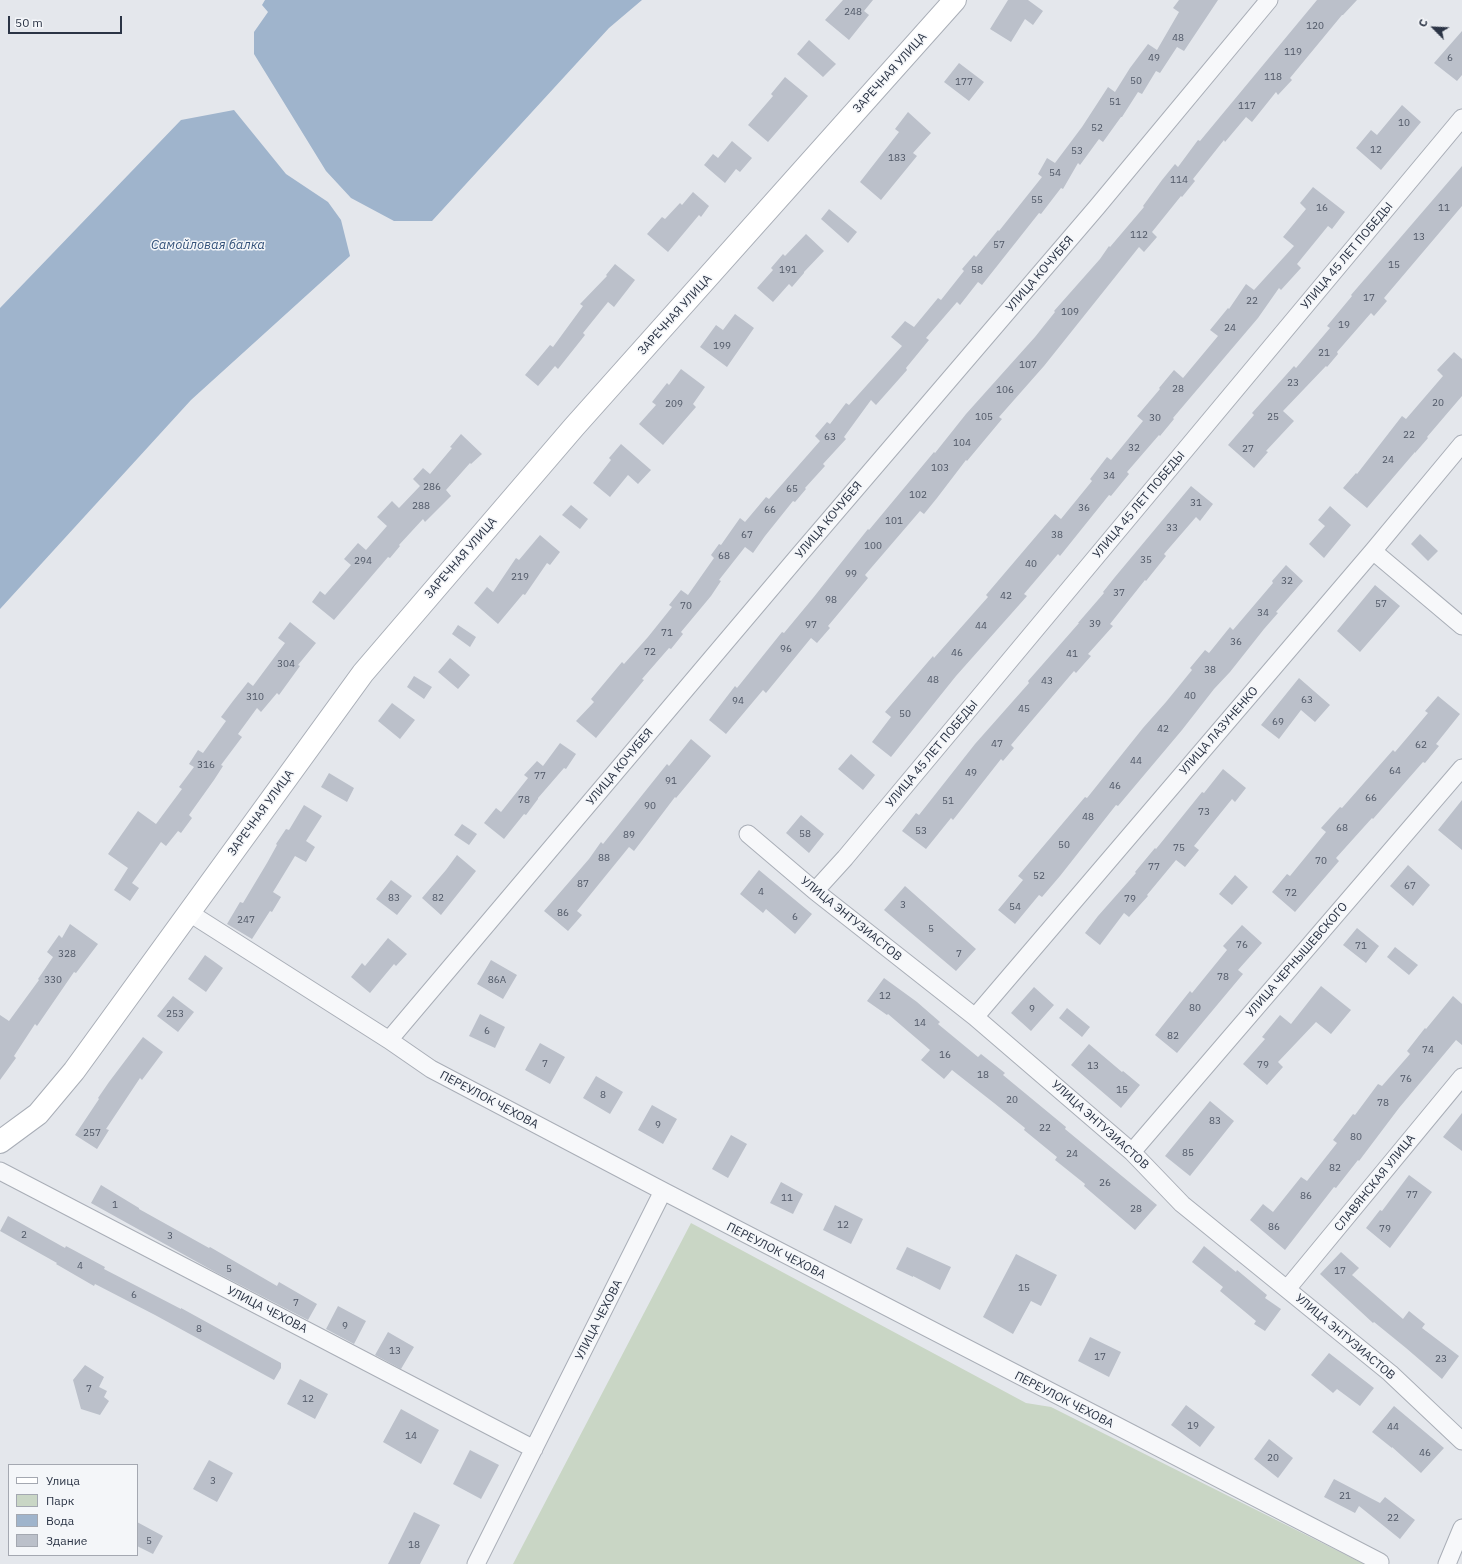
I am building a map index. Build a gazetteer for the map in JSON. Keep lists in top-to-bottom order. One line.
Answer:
{"streets":{"main road":["ЗАРЕЧНАЯ УЛИЦА"],"street":["УЛИЦА 45 ЛЕТ ПОБЕДЫ","УЛИЦА КОЧУБЕЯ","УЛИЦА ЛАЗУНЕНКО","УЛИЦА ЭНТУЗИАСТОВ","УЛИЦА ЧЕРНЫШЕВСКОГО","ПЕРЕУЛОК ЧЕХОВА","СЛАВЯНСКАЯ УЛИЦА","УЛИЦА ЧЕХОВА"]},"crossings":[["ЗАРЕЧНАЯ УЛИЦА","ПЕРЕУЛОК ЧЕХОВА"],["УЛИЦА 45 ЛЕТ ПОБЕДЫ","УЛИЦА ЭНТУЗИАСТОВ"],["УЛИЦА КОЧУБЕЯ","ПЕРЕУЛОК ЧЕХОВА"],["УЛИЦА ЛАЗУНЕНКО","УЛИЦА ЭНТУЗИАСТОВ"],["УЛИЦА ЭНТУЗИАСТОВ","УЛИЦА ЧЕРНЫШЕВСКОГО"],["УЛИЦА ЭНТУЗИАСТОВ","СЛАВЯНСКАЯ УЛИЦА"],["ПЕРЕУЛОК ЧЕХОВА","УЛИЦА ЧЕХОВА"]],"water":["Самойловая балка"],"house_numbers":["248","120","48","119","49","6","118","50","177","51","117","10","52","12","53","183","54","114","55","16","11","112","13","57","15","191","58","17","22","109","19","24","199","21","107","23","28","106","20","209","105","25","30","22","63","104","32","27","24","103","34","286","65","102","31","288","36","66","101","33","67","38","100","68","35","294","40","99","219","32","37","42","98","57","70","34","39","97","44","71","36","96","72","46","41","304","38","48","43","40","310","63","94","45","50","69","42","47","62","44","316","64","49","77","91","46","66","78","51","90","73","48","68","53","58","89","50","75","88","70","77","52","87","67","4","72","83","82","79","3","54","86","6","247","5","76","71","328","7","78","330","86А","12","80","9","253","14","6","82","74","16","7","79","13","18","76","15","8","20","78","83","9","22","257","80","85","24","82","26","77","86","11","1","28","12","86","79","2","3","4","5","17","15","6","7","9","8","13","17","23","7","12","19","44","14","46","20","3","21","22","5","18"],"legend":["Улица","Парк","Вода","Здание"],"scale_bar":"50 m","north":"top left"}
